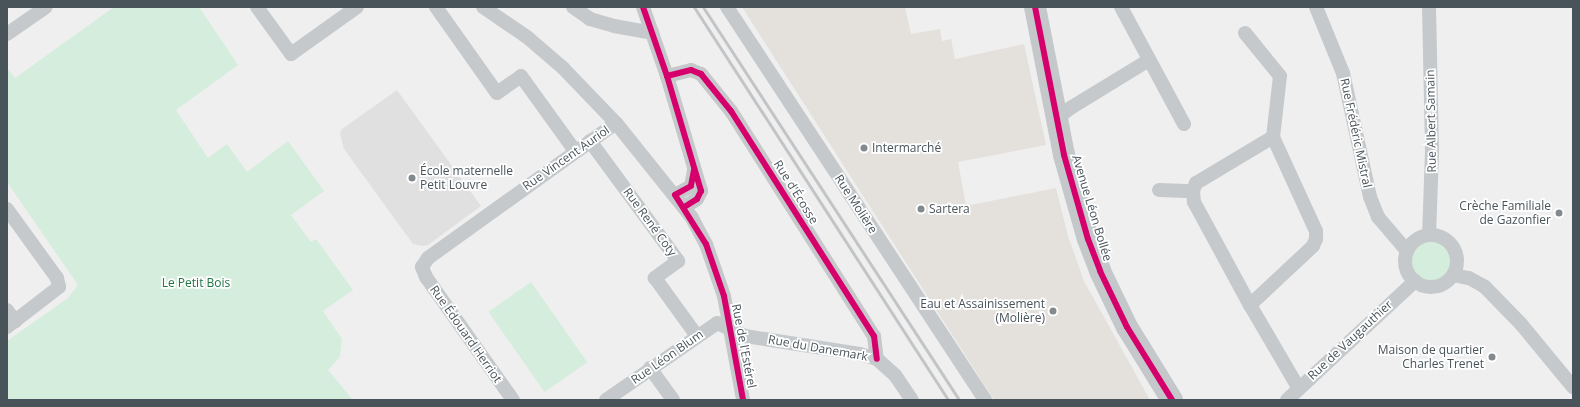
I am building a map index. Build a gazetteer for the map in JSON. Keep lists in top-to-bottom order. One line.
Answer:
{"streets":{"main road":["Avenue Léon Bollée"],"street":["Rue Albert Samain","Rue Frédéric Mistral","Rue Vincent Auriol","Rue d'Écosse","Rue Molière","Rue René Coty","Rue Édouard Herriot","Rue de Vaugauthier","Rue de l'Estérel","Rue du Danemark","Rue Léon Blum"]},"crossings":[["Rue Albert Samain","Rue Frédéric Mistral"],["Rue Albert Samain","Rue de Vaugauthier"],["Rue Frédéric Mistral","Rue de Vaugauthier"],["Rue Vincent Auriol","Rue René Coty"],["Rue Vincent Auriol","Rue Édouard Herriot"],["Rue Vincent Auriol","Rue de l'Estérel"],["Rue d'Écosse","Rue du Danemark"],["Rue René Coty","Rue Léon Blum"],["Rue de l'Estérel","Rue du Danemark"],["Rue de l'Estérel","Rue Léon Blum"],["Rue du Danemark","Rue Léon Blum"]],"parks":["Le Petit Bois"],"places":["Intermarché","École maternelle Petit Louvre","Sartera","Crèche Familiale de Gazonfier","Eau et Assainissement (Molière)","Maison de quartier Charles Trenet"]}
